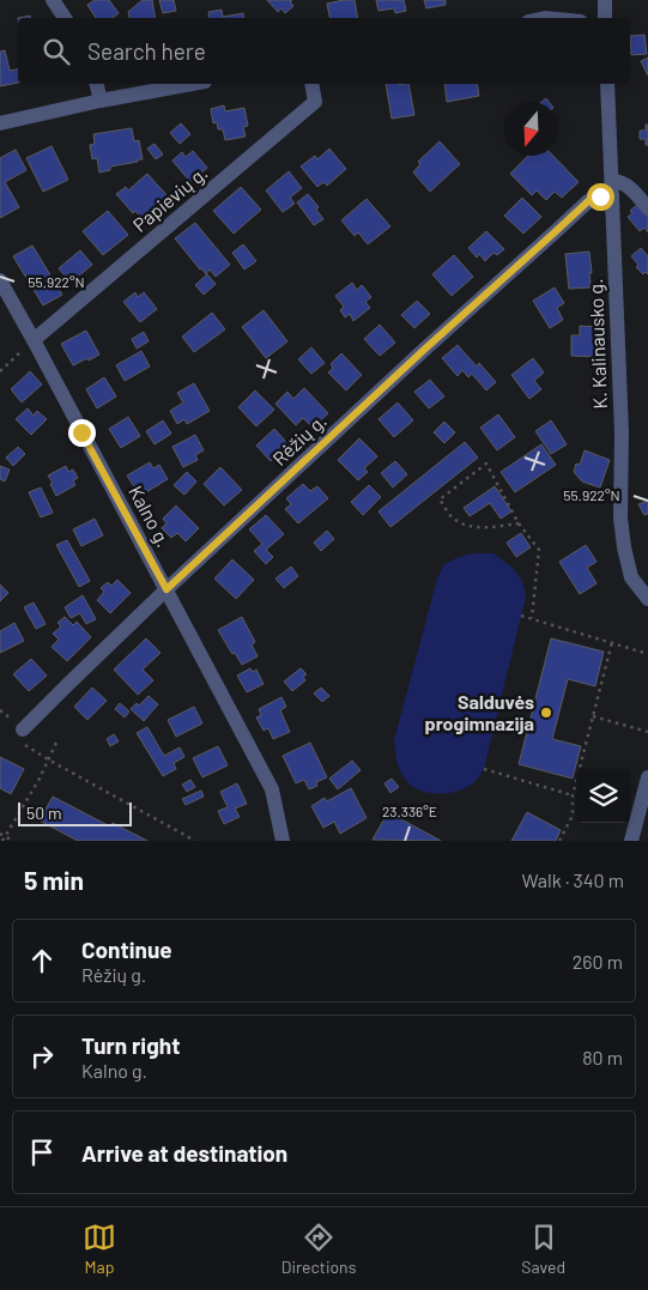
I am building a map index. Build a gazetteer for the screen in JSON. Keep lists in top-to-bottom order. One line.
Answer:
{"streets":{"street":["Papievių g.","K. Kalinausko g.","Rėžių g.","Kalno g."]},"crossings":[["Papievių g.","Kalno g."],["K. Kalinausko g.","Rėžių g."],["Rėžių g.","Kalno g."]],"places":["Salduvės progimnazija"],"scale_bar":"50 m","north":"bottom","page":{"search":"Search here","scale":"50 m","heading":["5 min","Walk · 340 m"],"list":[["Continue","Rėžių g.","260 m"],["Turn right","Kalno g.","80 m"],"Arrive at destination"],"nav":["Map","Directions","Saved"]},"coordinates":["55.922°N","23.336°E"]}
